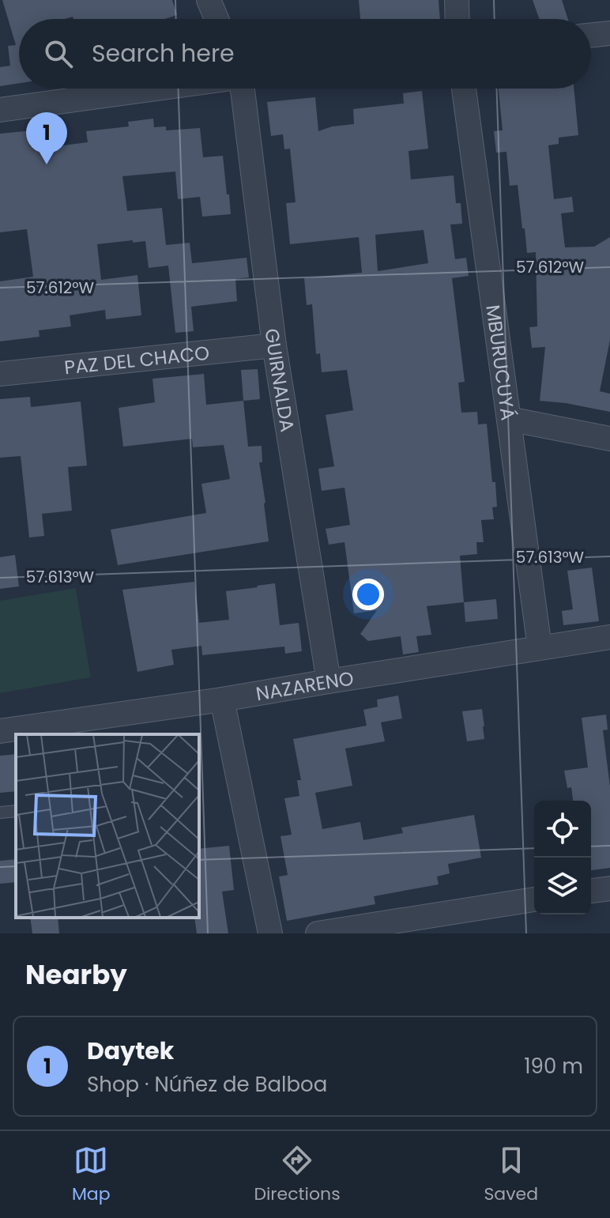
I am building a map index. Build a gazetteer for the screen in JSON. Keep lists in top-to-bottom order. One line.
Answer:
{"streets":{"street":["PAZ DEL CHACO","MBURUCUYÁ","GUIRNALDA","NAZARENO"]},"crossings":[["PAZ DEL CHACO","GUIRNALDA"],["MBURUCUYÁ","NAZARENO"],["GUIRNALDA","NAZARENO"]],"page":{"search":"Search here","pins":"1","heading":"Nearby","list":[{"mark":"1","name":"Daytek","note":"Shop · Núñez de Balboa","value":"190 m"}],"nav":["Map","Directions","Saved"]},"coordinates":["57.612°W","57.613°W"]}
